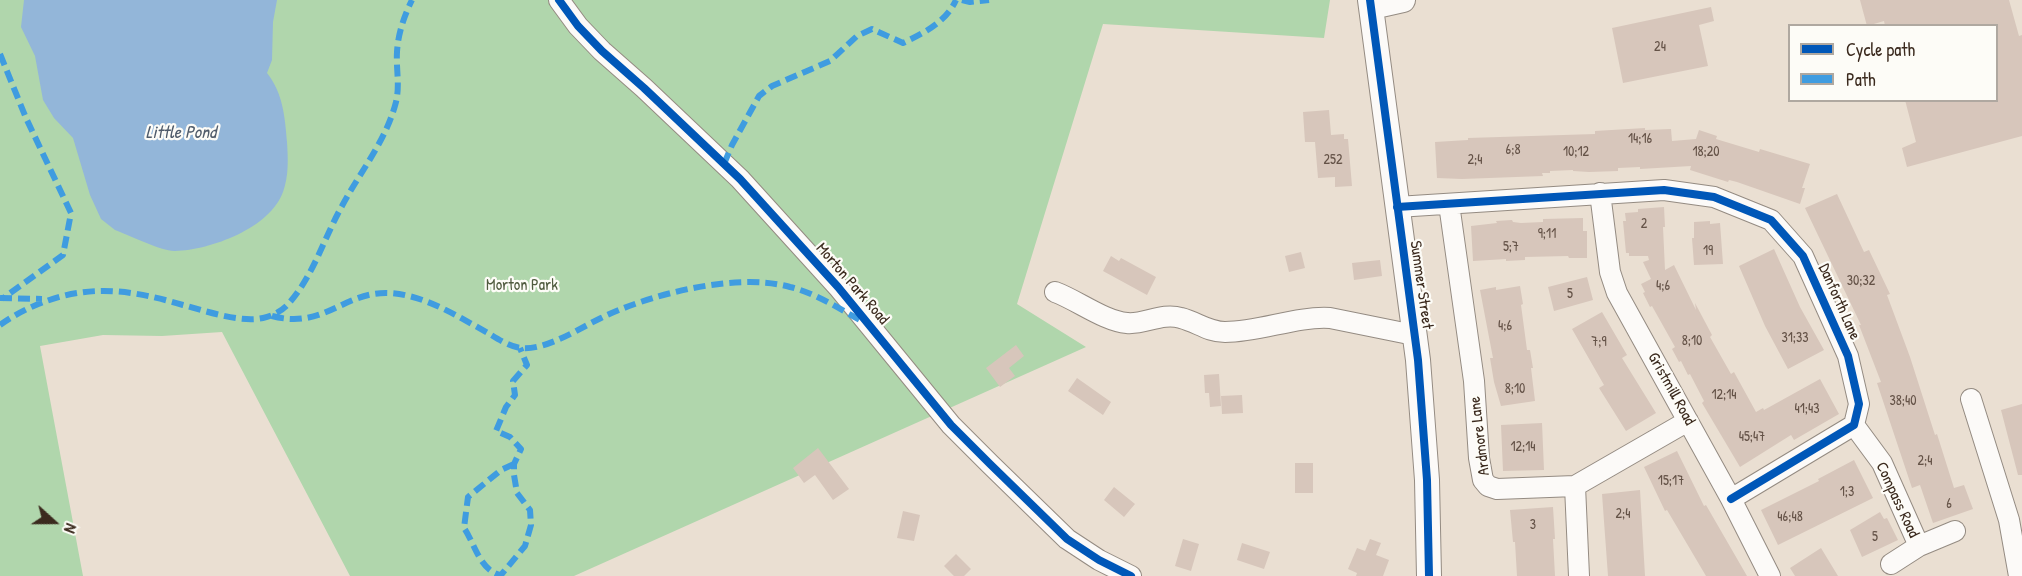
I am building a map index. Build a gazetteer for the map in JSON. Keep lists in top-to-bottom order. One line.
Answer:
{"streets":{"main road":["Summer Street"],"street":["Morton Park Road","Danforth Lane","Gristmill Road","Ardmore Lane","Compass Road"]},"crossings":[["Summer Street","Danforth Lane"],["Danforth Lane","Gristmill Road"],["Danforth Lane","Ardmore Lane"],["Danforth Lane","Compass Road"],["Gristmill Road","Ardmore Lane"]],"water":["Little Pond"],"parks":["Morton Park"],"house_numbers":["24","14;16","6;8","10;12","18;20","252","2;4","2","9;11","5;7","19","30;32","4;6","5","4;6","31;33","8;10","7;9","8;10","12;14","38;40","41;43","45;47","12;14","2;4","15;17","1;3","6","2;4","46;48","3","5"],"legend":["Cycle path","Path"],"north":"right"}
